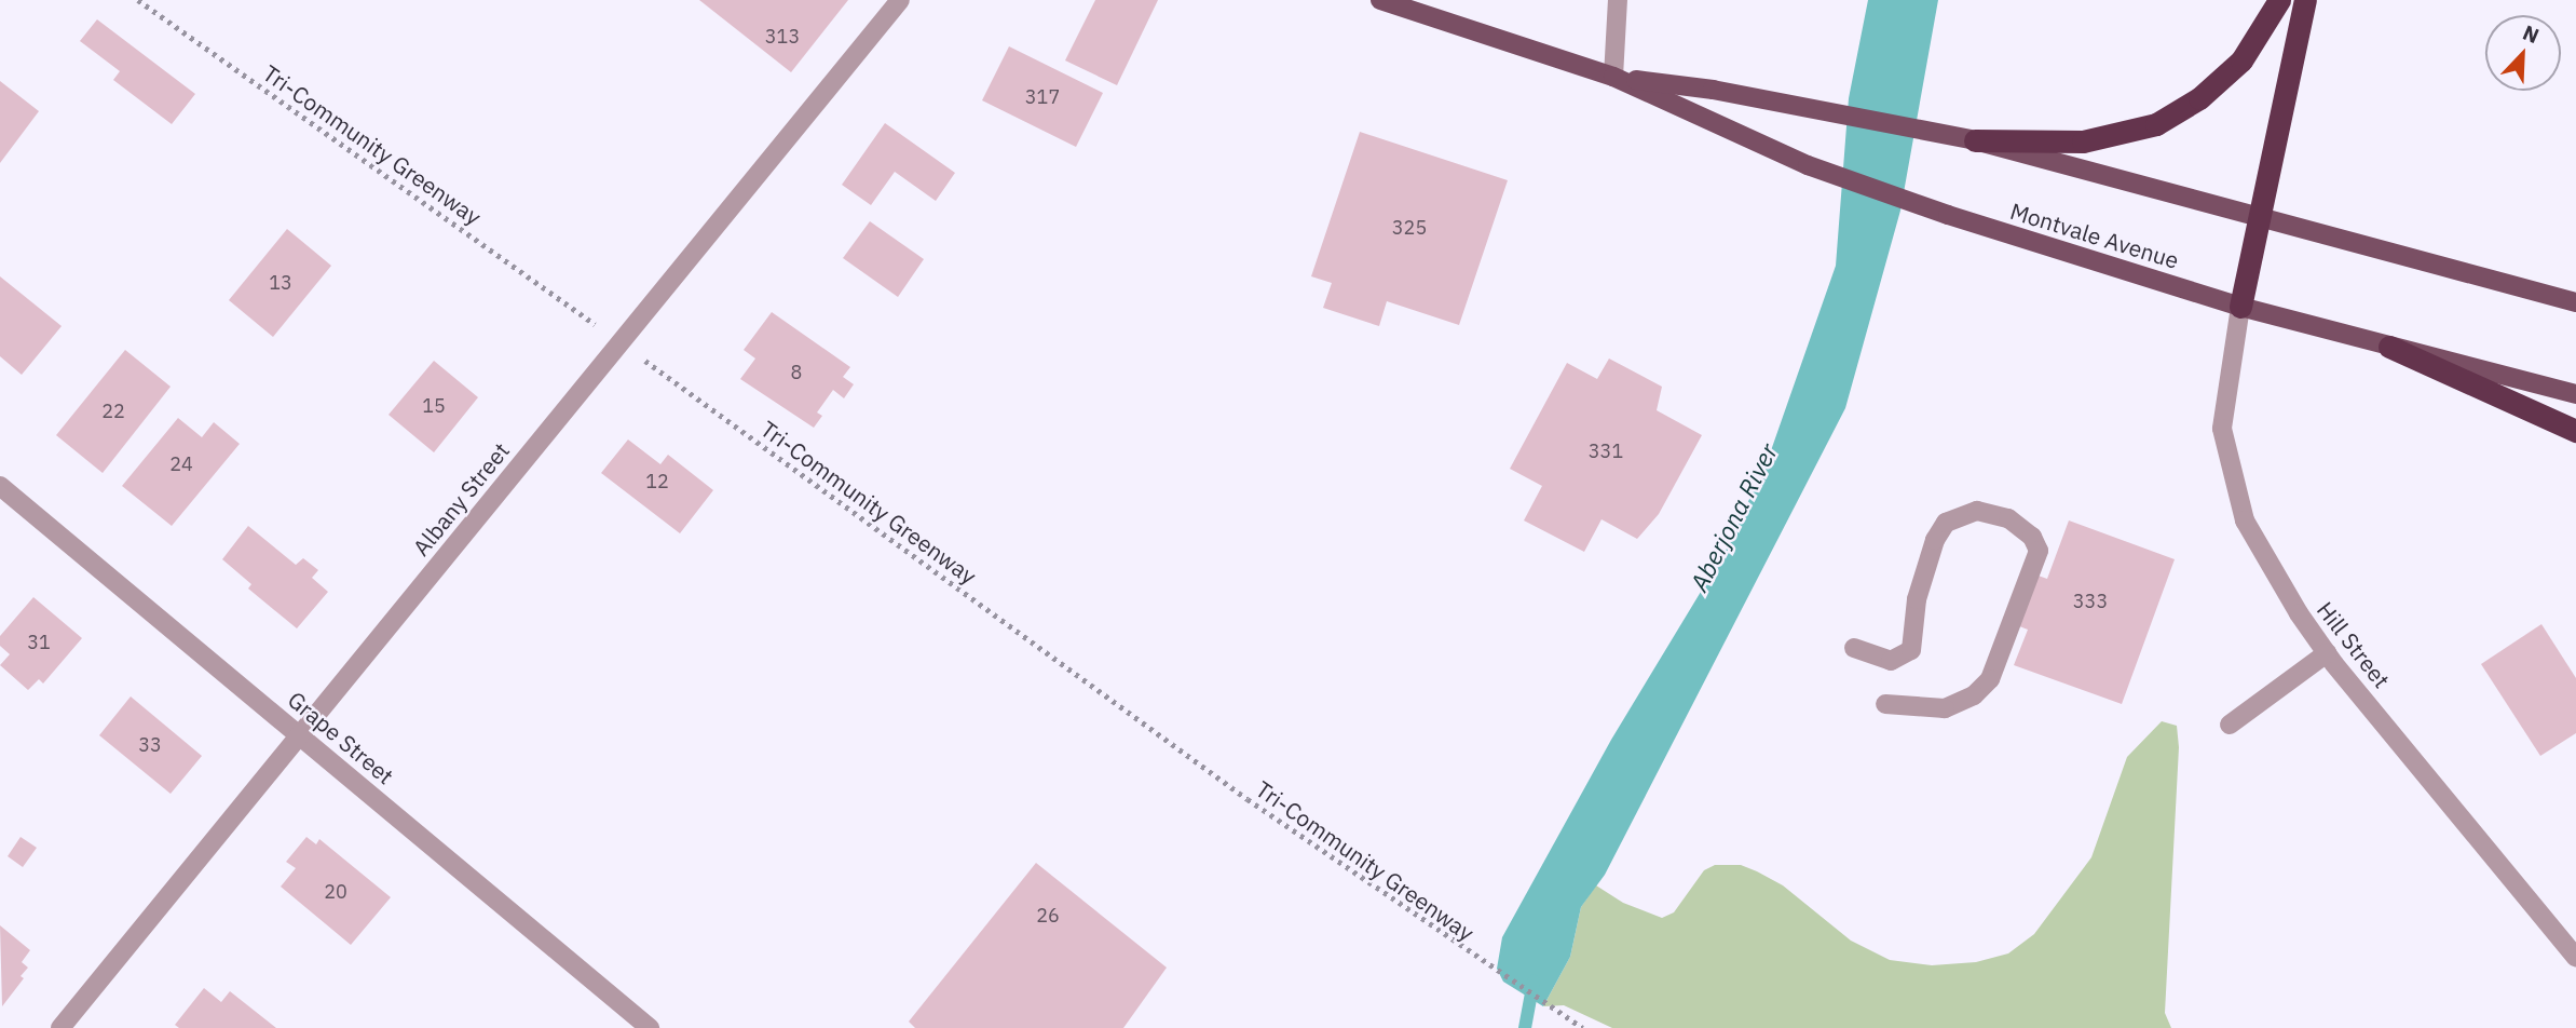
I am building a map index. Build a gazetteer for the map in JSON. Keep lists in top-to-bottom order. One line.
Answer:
{"streets":{"main road":["Montvale Avenue"],"street":["Albany Street","Hill Street","Grape Street"],"path":["Tri-Community Greenway"]},"crossings":[["Tri-Community Greenway","Albany Street"],["Montvale Avenue","Hill Street"],["Albany Street","Grape Street"]],"water":["Aberjona River"],"house_numbers":["313","317","325","13","8","15","22","331","24","12","333","31","33","20","26"],"north":"top right"}
